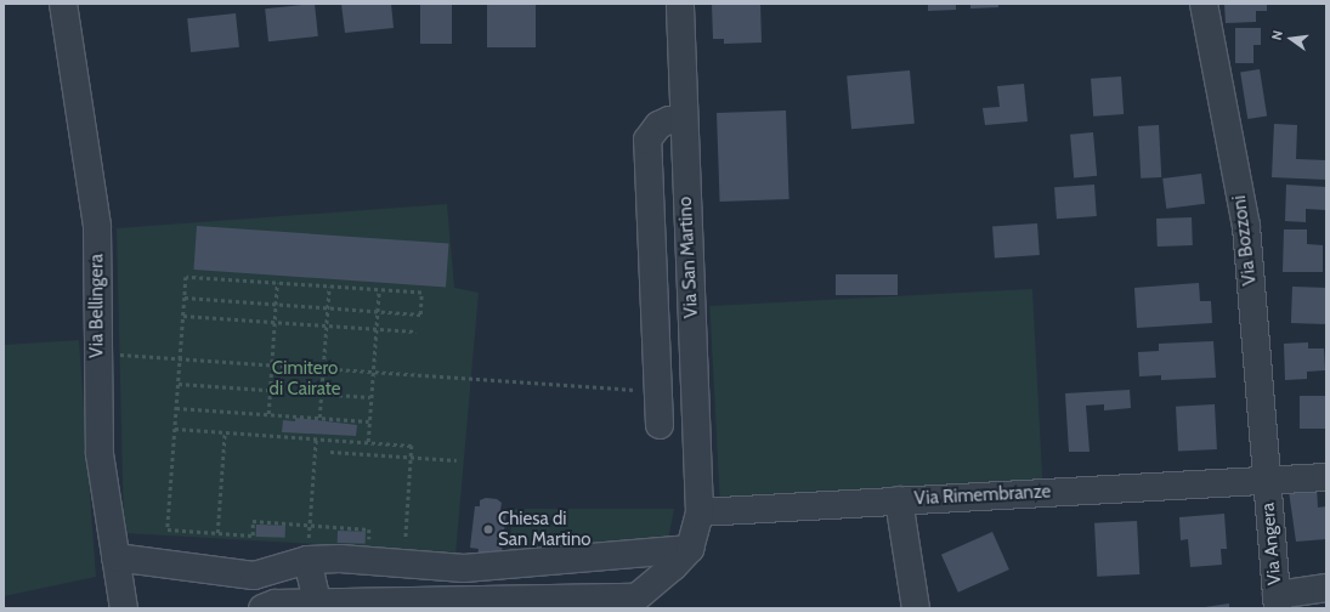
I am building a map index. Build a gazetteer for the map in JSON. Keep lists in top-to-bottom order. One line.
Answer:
{"streets":{"street":["Via Bozzoni","Via San Martino","Via Bellingera","Via Rimembranze","Via Angera"]},"crossings":[["Via Bozzoni","Via Rimembranze"],["Via Bozzoni","Via Angera"],["Via San Martino","Via Rimembranze"],["Via Rimembranze","Via Angera"]],"parks":["Cimitero di Cairate"],"places":["Chiesa di San Martino"],"north":"left"}
